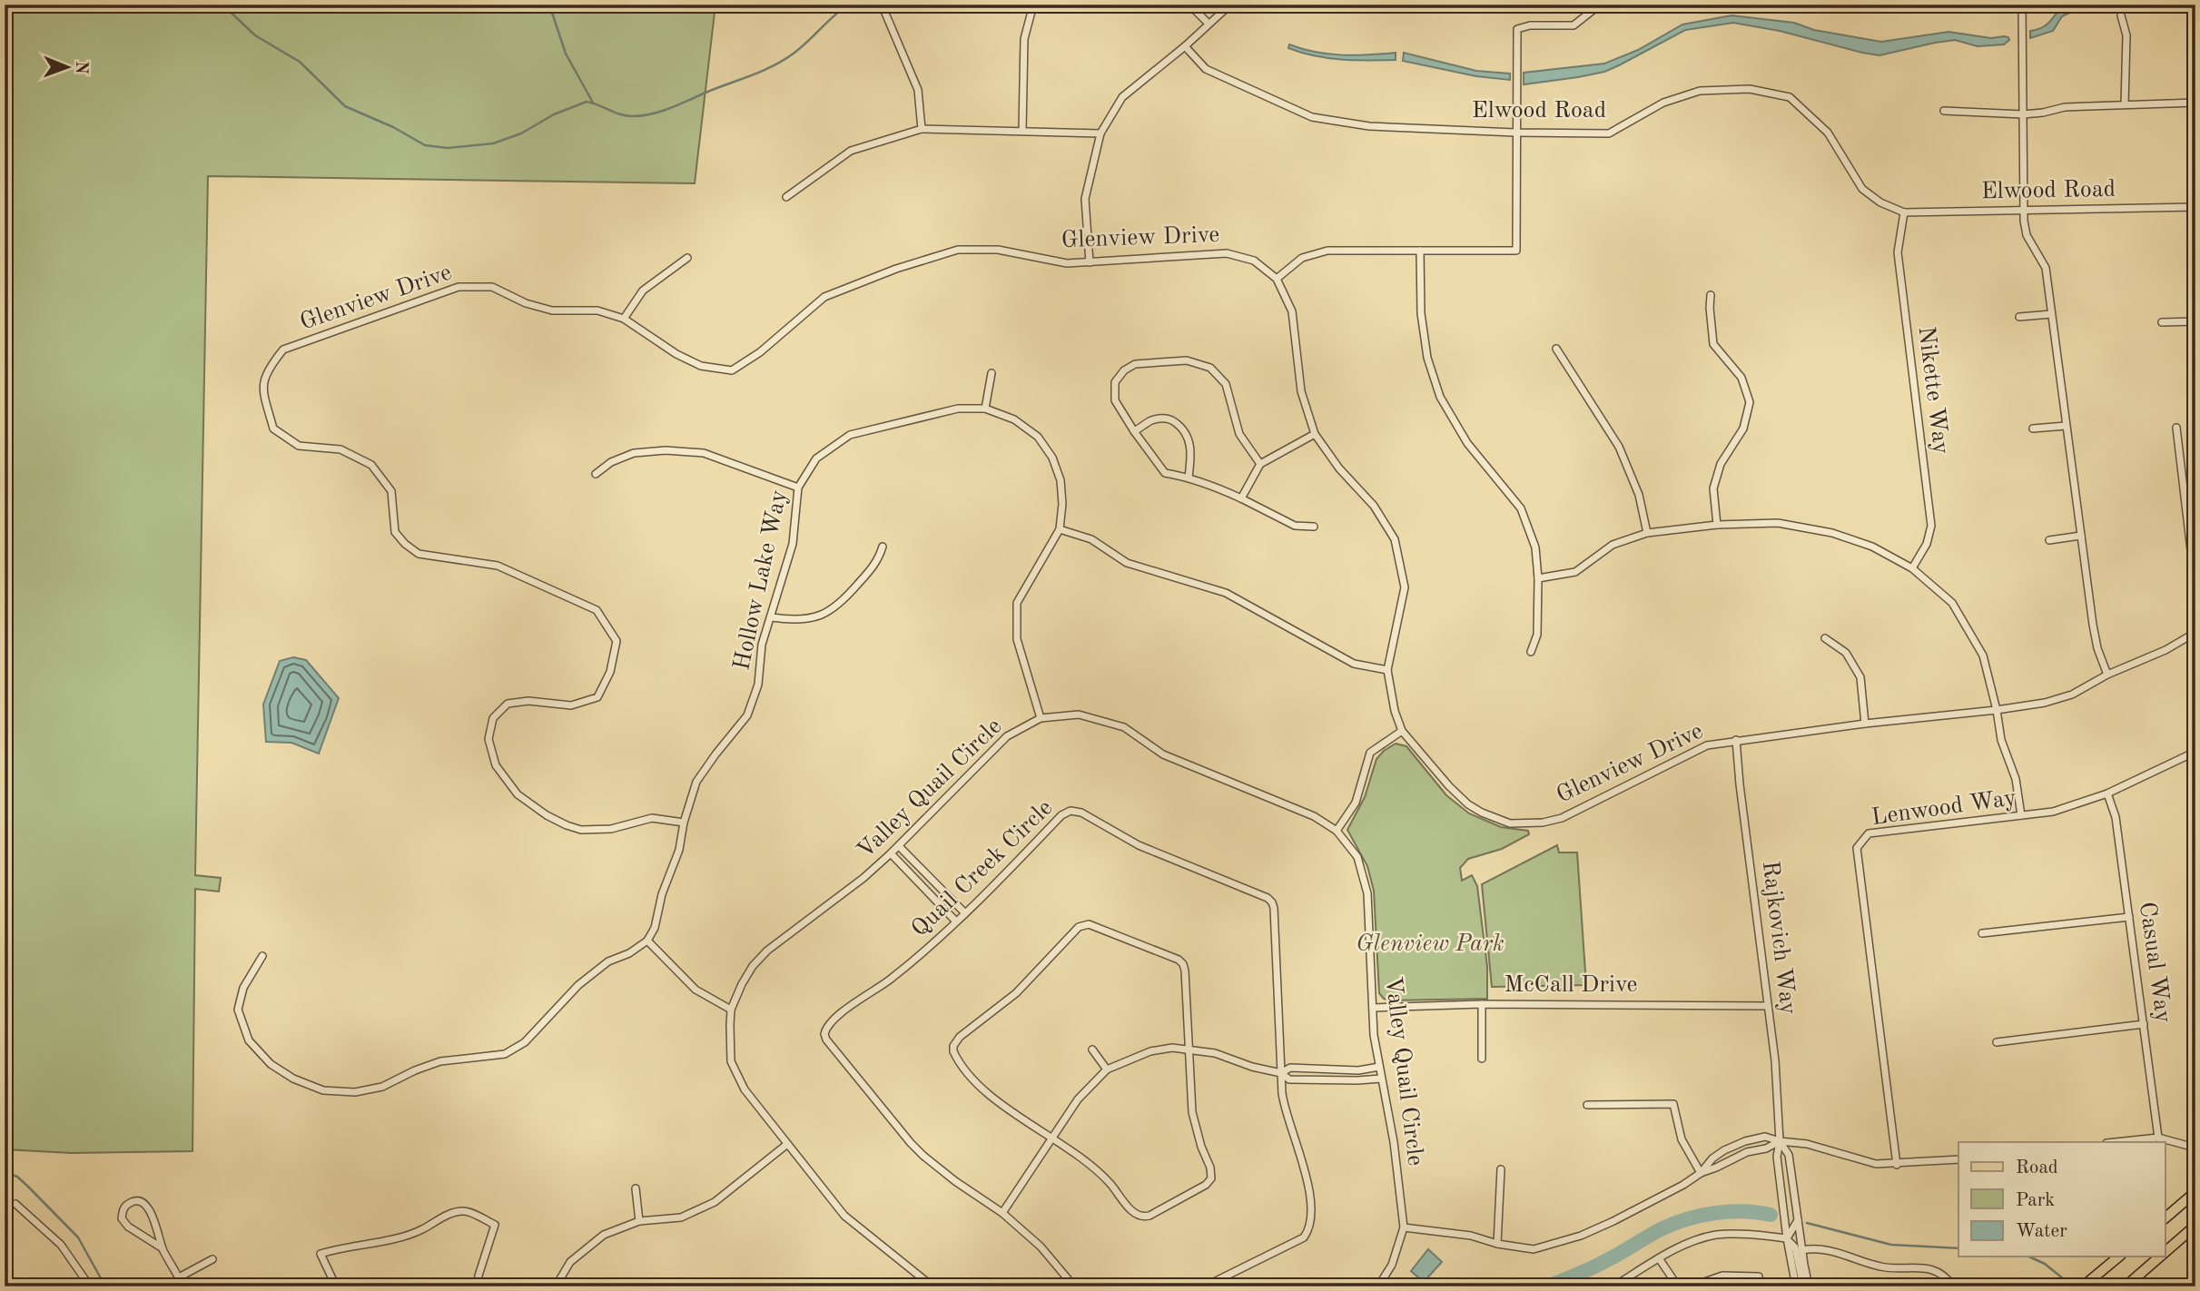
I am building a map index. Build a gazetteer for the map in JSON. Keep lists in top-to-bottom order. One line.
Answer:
{"streets":{"street":["Elwood Road","Glenview Drive","Nikette Way","Hollow Lake Way","Valley Quail Circle","Lenwood Way","Quail Creek Circle","Rajkovich Way","Casual Way","McCall Drive"]},"crossings":[["Elwood Road","Nikette Way"],["Glenview Drive","Hollow Lake Way"],["Glenview Drive","Rajkovich Way"],["Hollow Lake Way","Valley Quail Circle"],["Valley Quail Circle","McCall Drive"],["Lenwood Way","Casual Way"],["Rajkovich Way","McCall Drive"]],"parks":["Glenview Park"],"legend":["Road","Park","Water"],"north":"right"}
